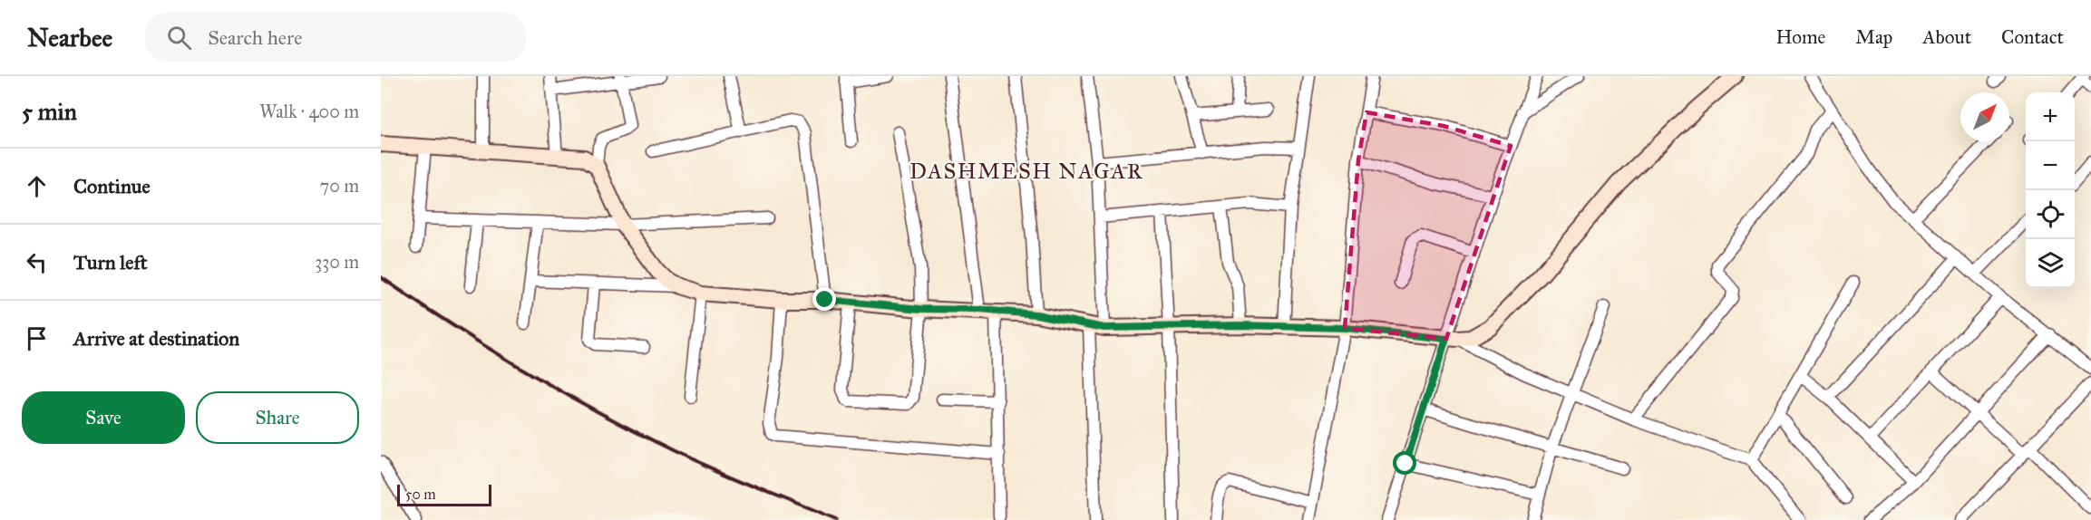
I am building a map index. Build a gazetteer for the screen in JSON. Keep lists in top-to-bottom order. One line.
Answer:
{"districts":["DASHMESH NAGAR"],"scale_bar":"50 m","north":"top right","page":{"header":"Nearbee","search":"Search here","nav":["Home","Map","About","Contact"],"heading":["5 min","Walk · 400 m"],"map_buttons":["+","−"],"list":[["Continue","70 m"],["Turn left","330 m"],"Arrive at destination"],"buttons":["Save","Share"],"scale":"50 m"}}
